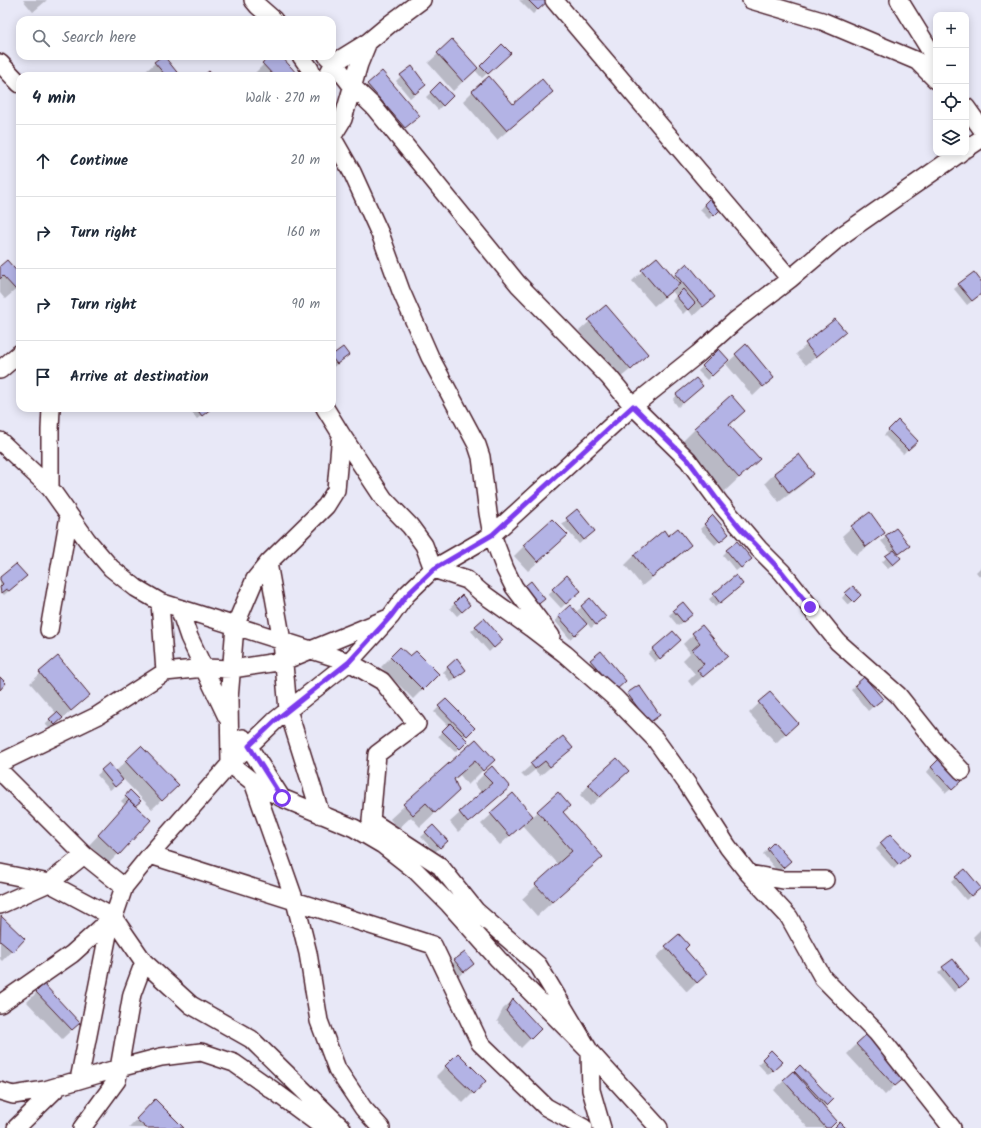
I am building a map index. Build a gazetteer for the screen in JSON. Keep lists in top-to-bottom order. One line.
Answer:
{"page":{"map_buttons":["+","−"],"search":"Search here","heading":["4 min","Walk · 270 m"],"list":[["Continue","20 m"],["Turn right","160 m"],["Turn right","90 m"],"Arrive at destination"]}}
